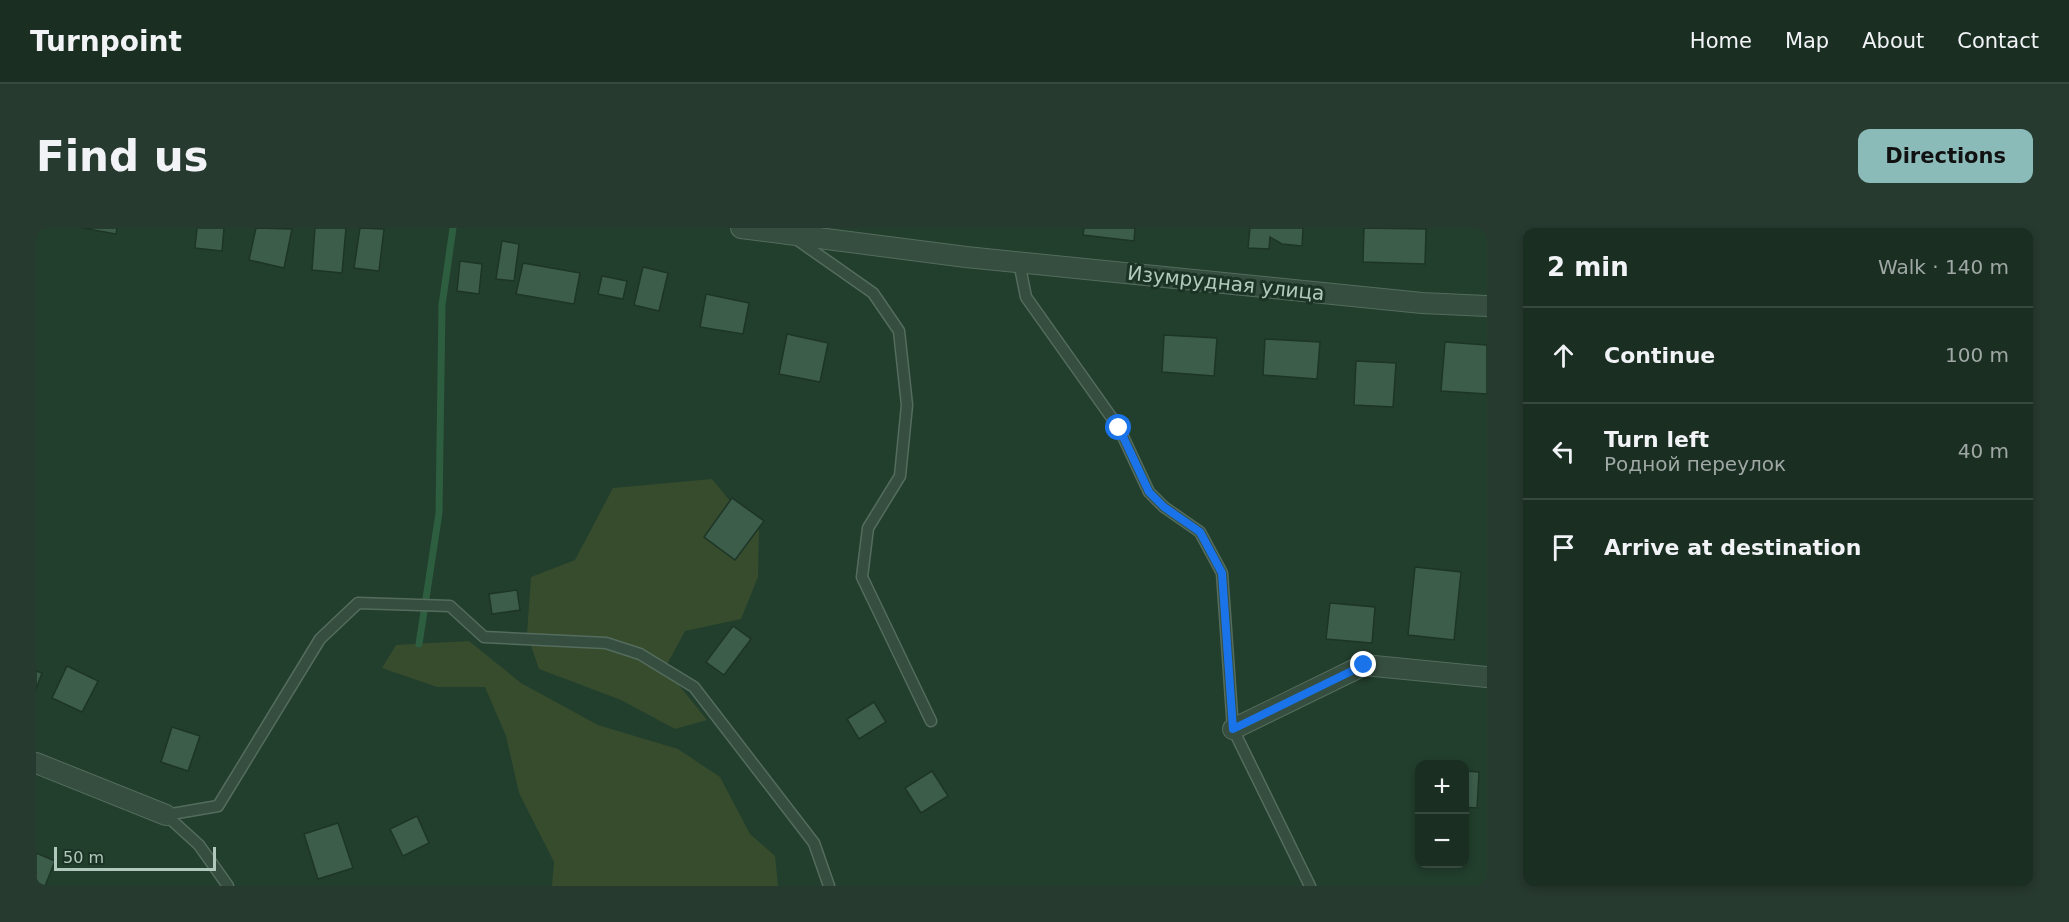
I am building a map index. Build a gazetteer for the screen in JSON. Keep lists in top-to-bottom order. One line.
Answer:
{"streets":{"street":["Изумрудная улица"]},"scale_bar":"50 m","page":{"header":"Turnpoint","nav":["Home","Map","About","Contact"],"buttons":"Directions","title":"Find us","heading":["2 min","Walk · 140 m"],"list":[["Continue","100 m"],["Turn left","Родной переулок","40 m"],"Arrive at destination"],"map_buttons":["+","−"],"scale":"50 m"}}
